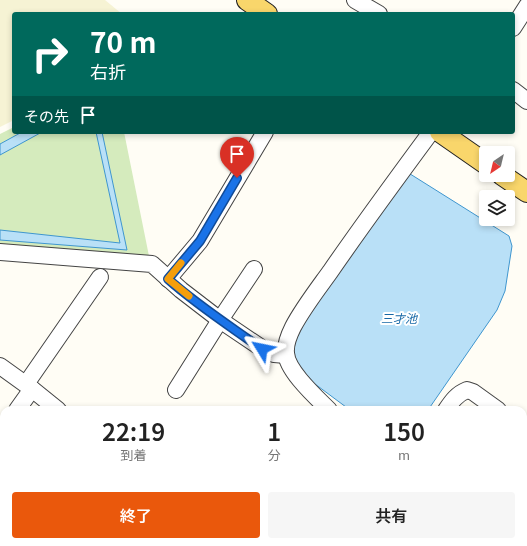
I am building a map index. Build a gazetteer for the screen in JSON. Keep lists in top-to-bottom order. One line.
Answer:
{"water":["三才池"],"north":"bottom left","page":{"turn":["70 m","右折"],"then":"その先","eta":["22:19","到着","1","分","150","m"],"buttons":["終了","共有"]}}
